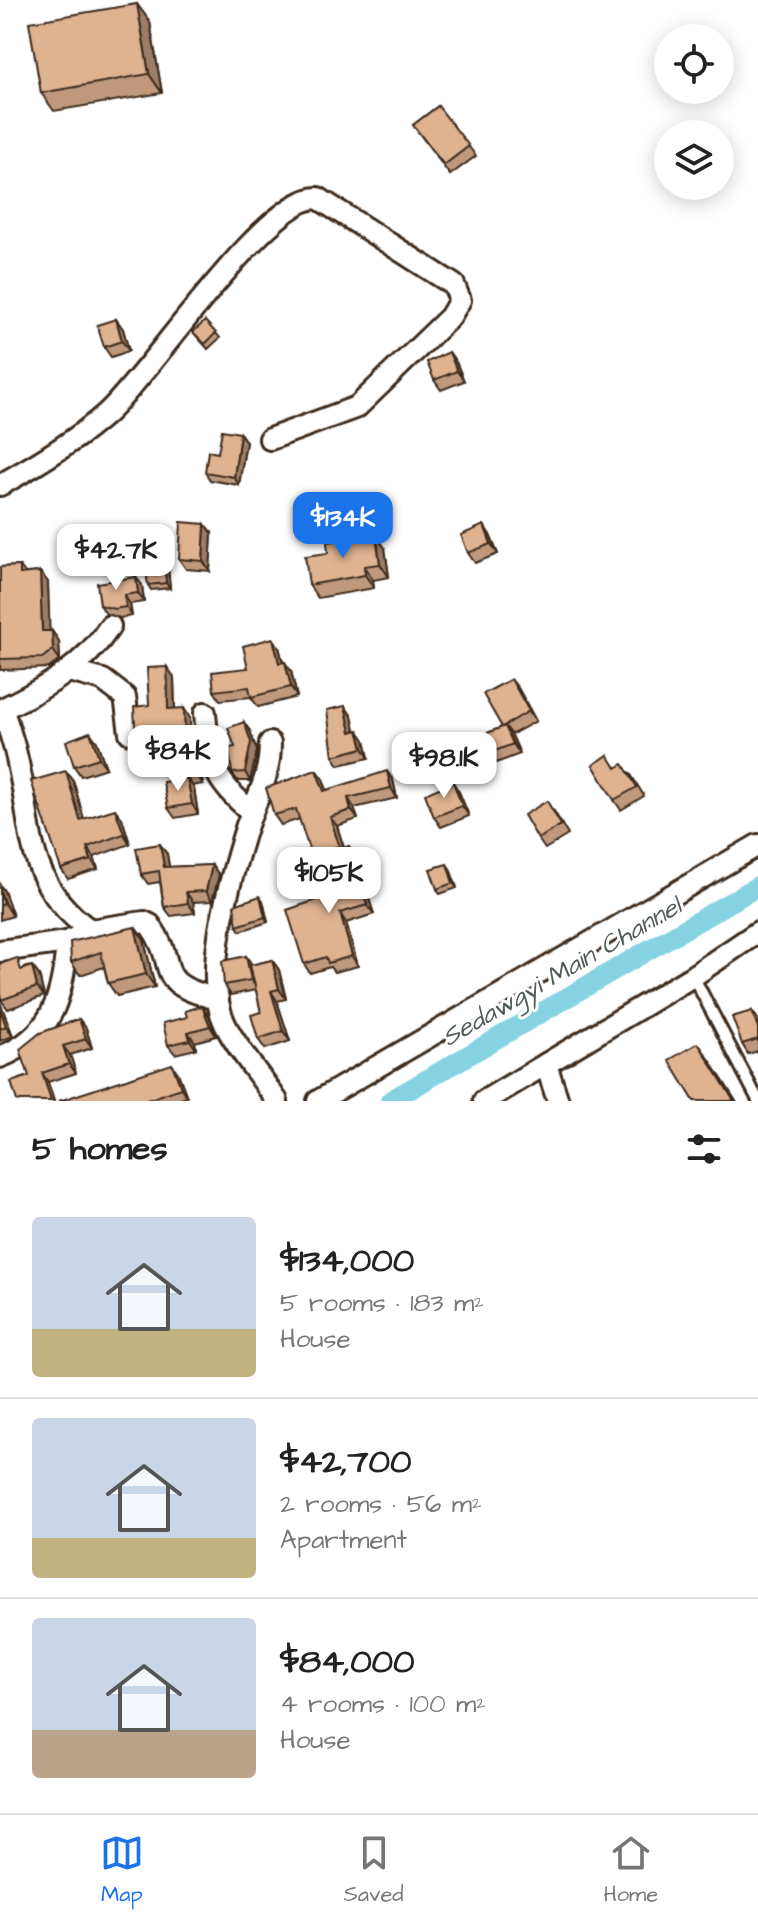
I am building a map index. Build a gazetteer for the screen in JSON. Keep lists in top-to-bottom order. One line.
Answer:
{"water":["Sedawgyi Main Channel"],"page":{"price":["$134K","$42.7K","$84K","$98.1K","$105K"],"heading":"5 homes","list":[{"name":"$134,000","note":"5 rooms · 183 m² · House"},{"name":"$42,700","note":"2 rooms · 56 m² · Apartment"},{"name":"$84,000","note":"4 rooms · 100 m² · House"}],"tabs":["Map","Saved","Home"]}}
